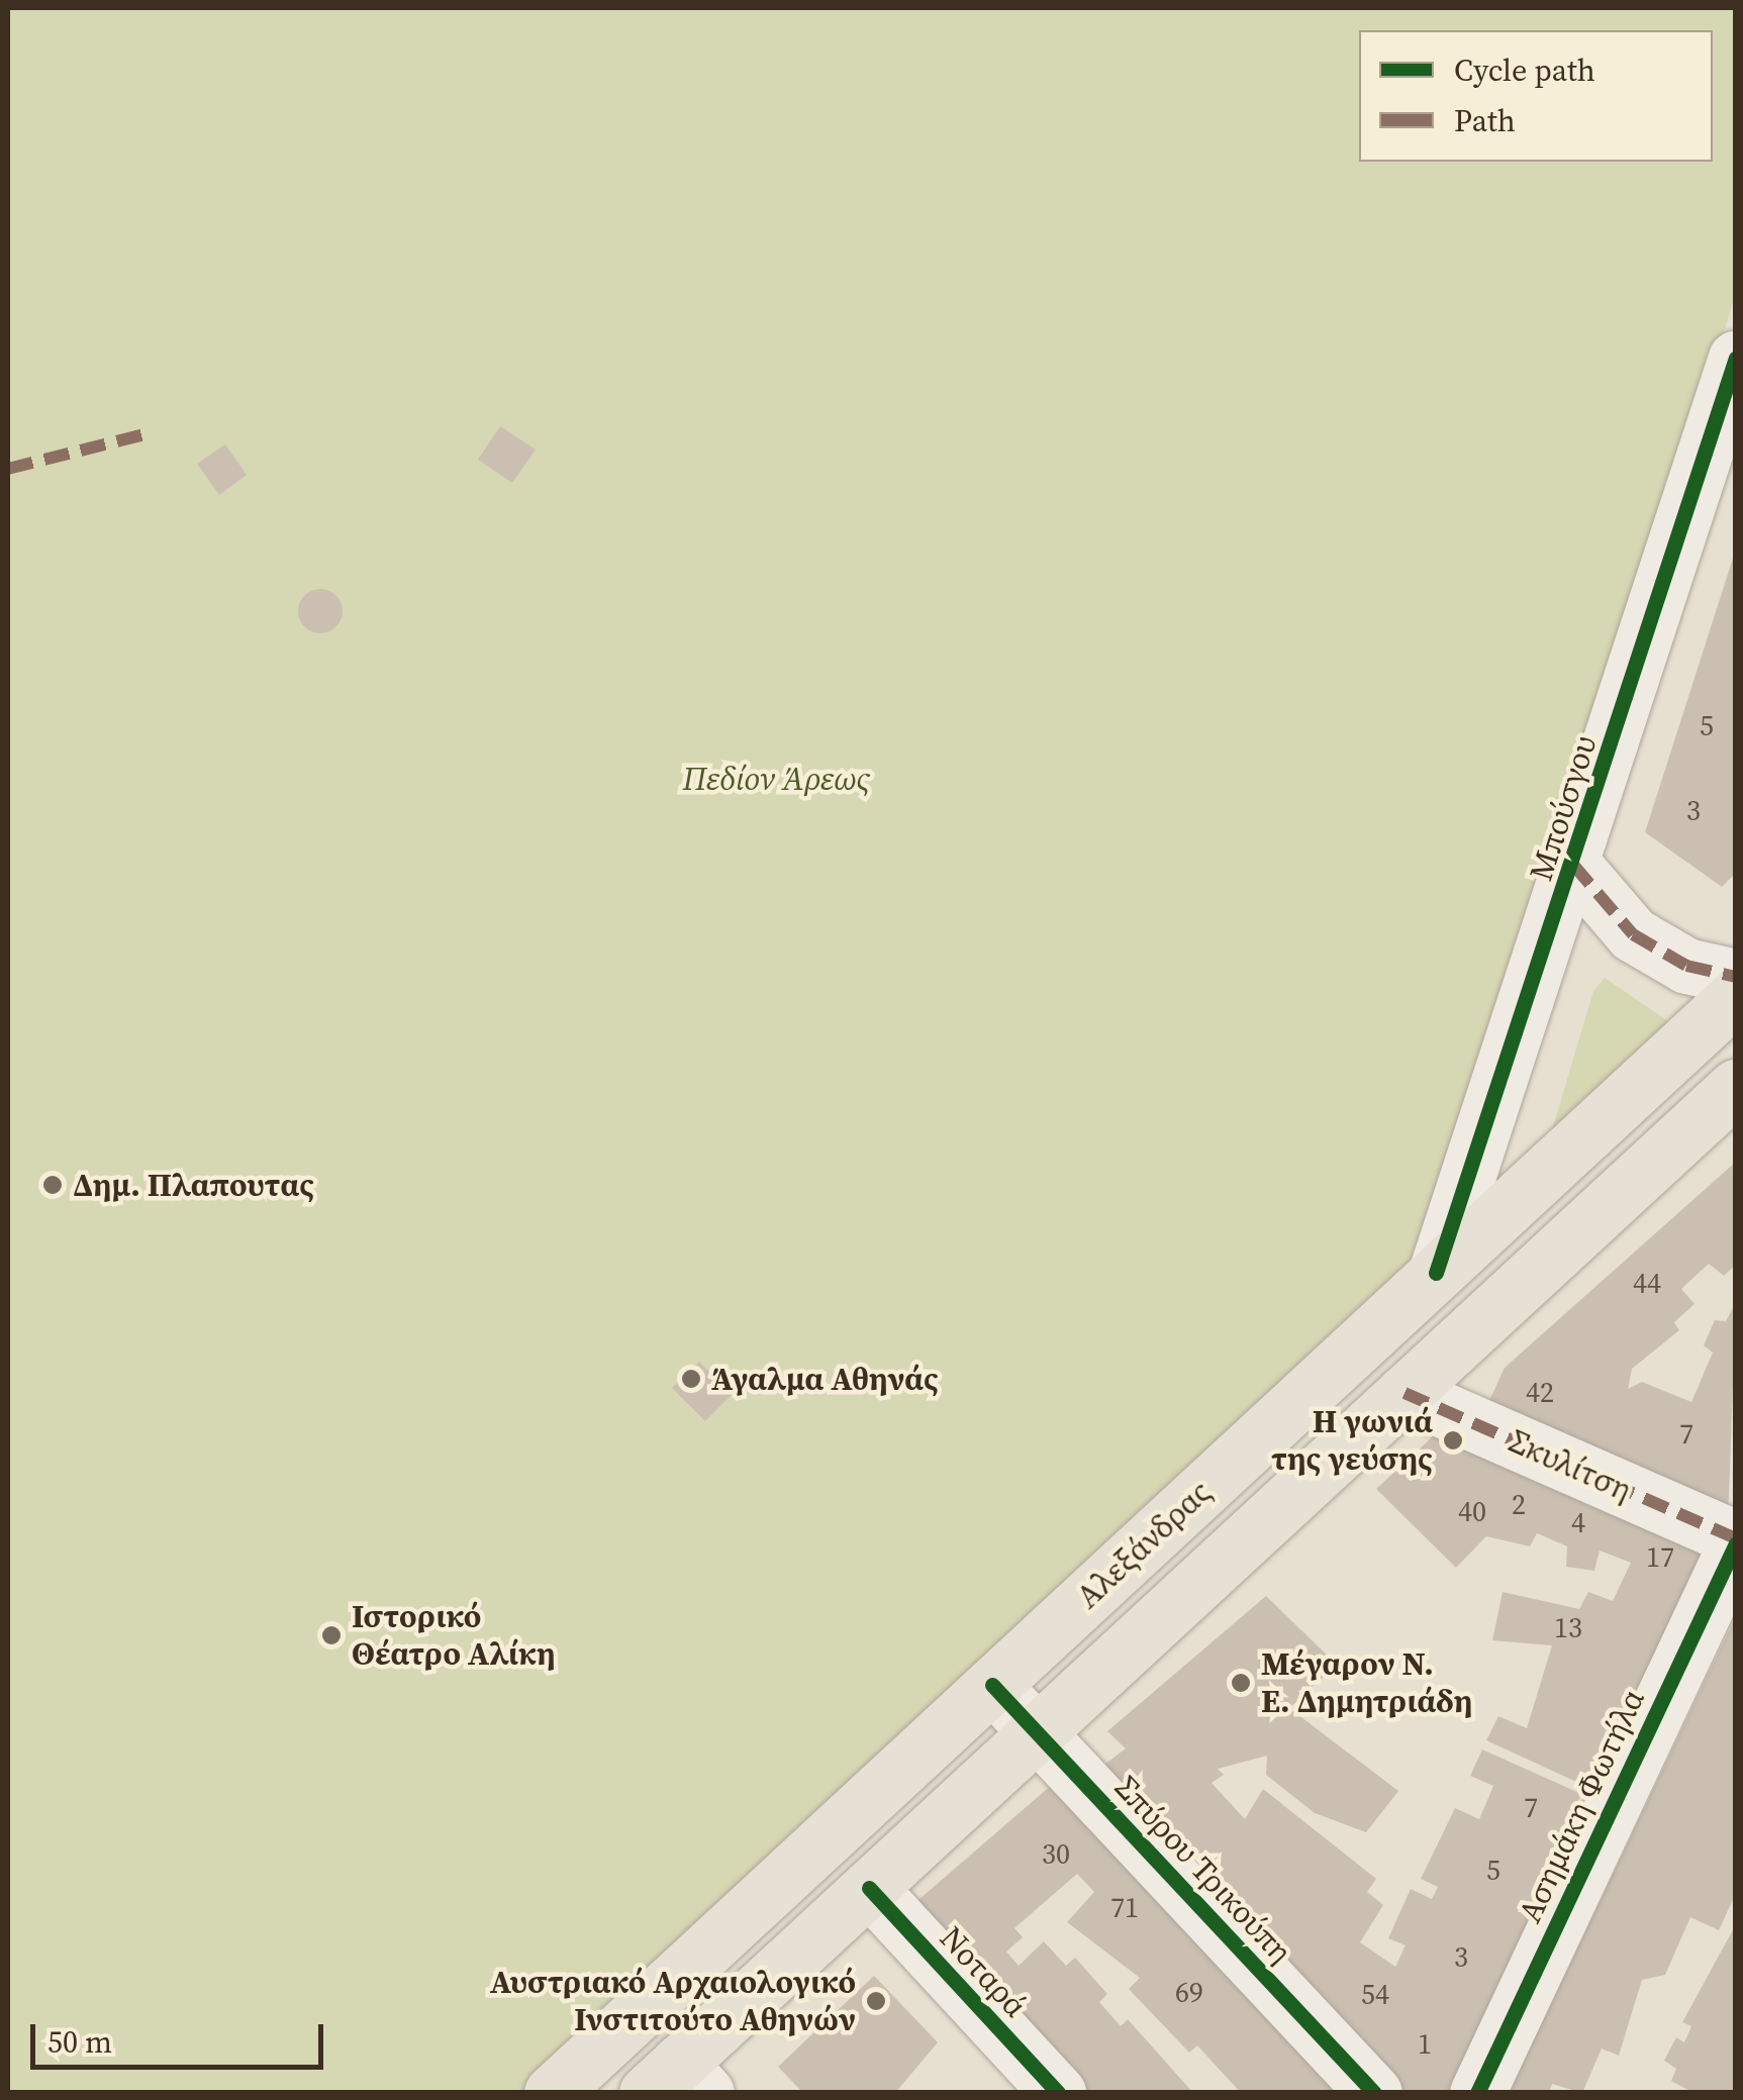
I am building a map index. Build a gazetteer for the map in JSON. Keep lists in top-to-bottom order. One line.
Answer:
{"streets":{"main road":["Αλεξάνδρας"],"street":["Μπούσγου","Σκυλίτση","Ασημάκη Φωτήλα","Σπύρου Τρικούπη","Νοταρά"]},"crossings":[["Μπούσγου","Αλεξάνδρας"],["Σκυλίτση","Αλεξάνδρας"],["Σκυλίτση","Ασημάκη Φωτήλα"],["Αλεξάνδρας","Σπύρου Τρικούπη"],["Αλεξάνδρας","Νοταρά"]],"parks":["Πεδίον Άρεως"],"places":["Δημ. Πλαπουτας","Άγαλμα Αθηνάς","Η γωνιά της γεύσης","Ιστορικό Θέατρο Αλίκη","Μέγαρον Ν. Ε. Δημητριάδη","Αυστριακό Αρχαιολογικό Ινστιτούτο Αθηνών"],"house_numbers":["5","3","44","42","7","2","40","4","17","13","7","30","5","71","3","69","54","1"],"legend":["Cycle path","Path"],"scale_bar":"50 m"}
